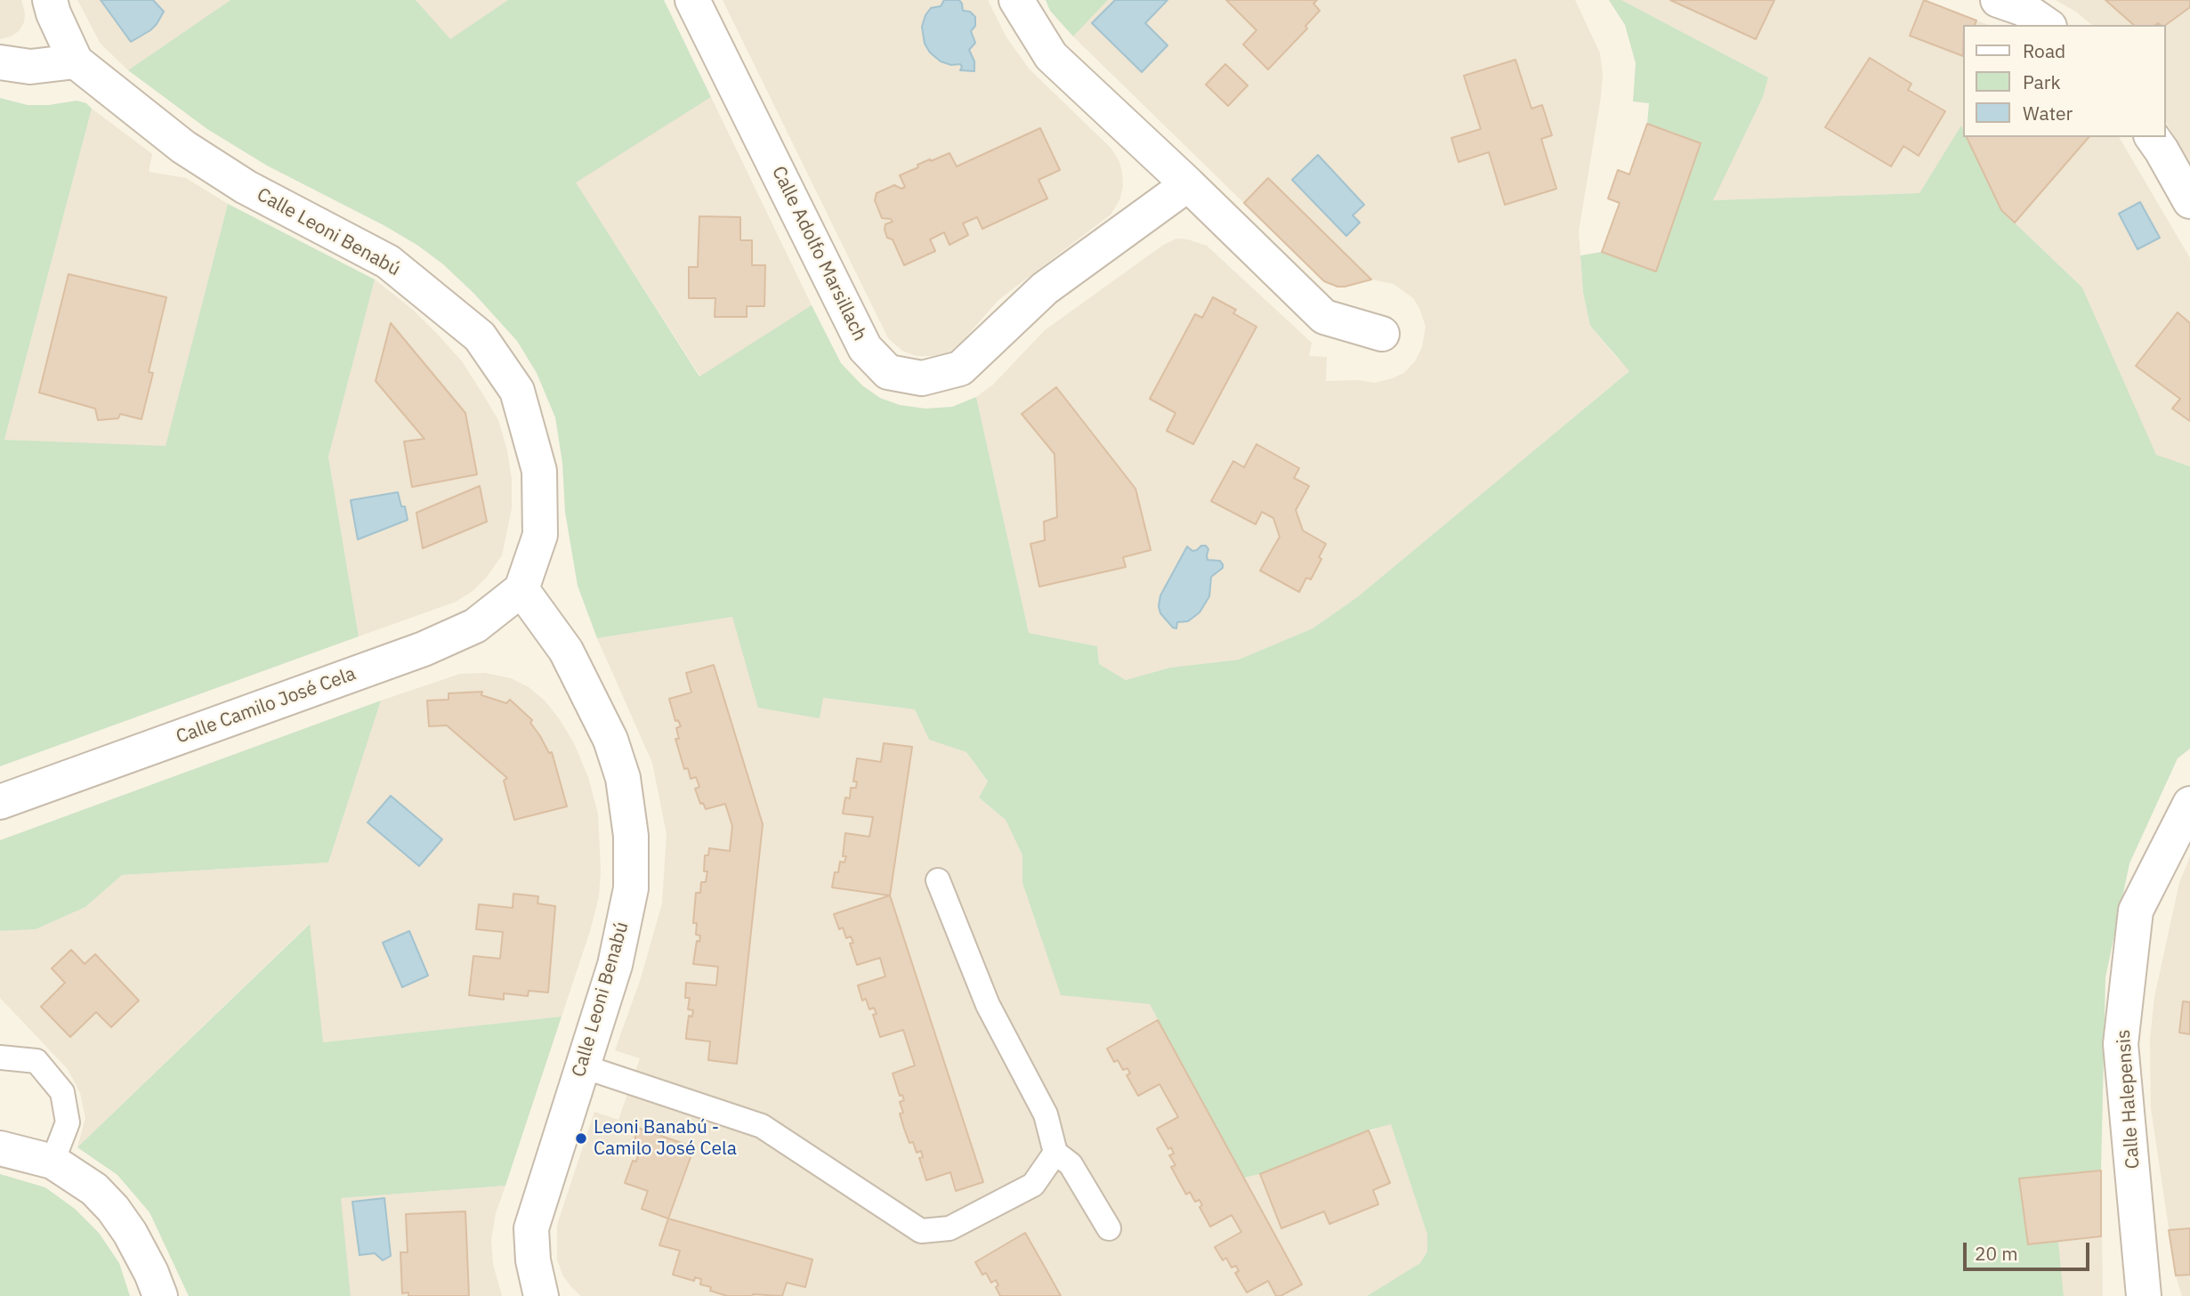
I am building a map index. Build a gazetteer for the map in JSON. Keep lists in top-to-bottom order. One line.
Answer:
{"streets":{"street":["Calle Leoni Benabú","Calle Adolfo Marsillach","Calle Camilo José Cela","Calle Halepensis"]},"crossings":[["Calle Leoni Benabú","Calle Camilo José Cela"]],"places":["Leoni Banabú - Camilo José Cela"],"legend":["Road","Park","Water"],"scale_bar":"20 m"}
